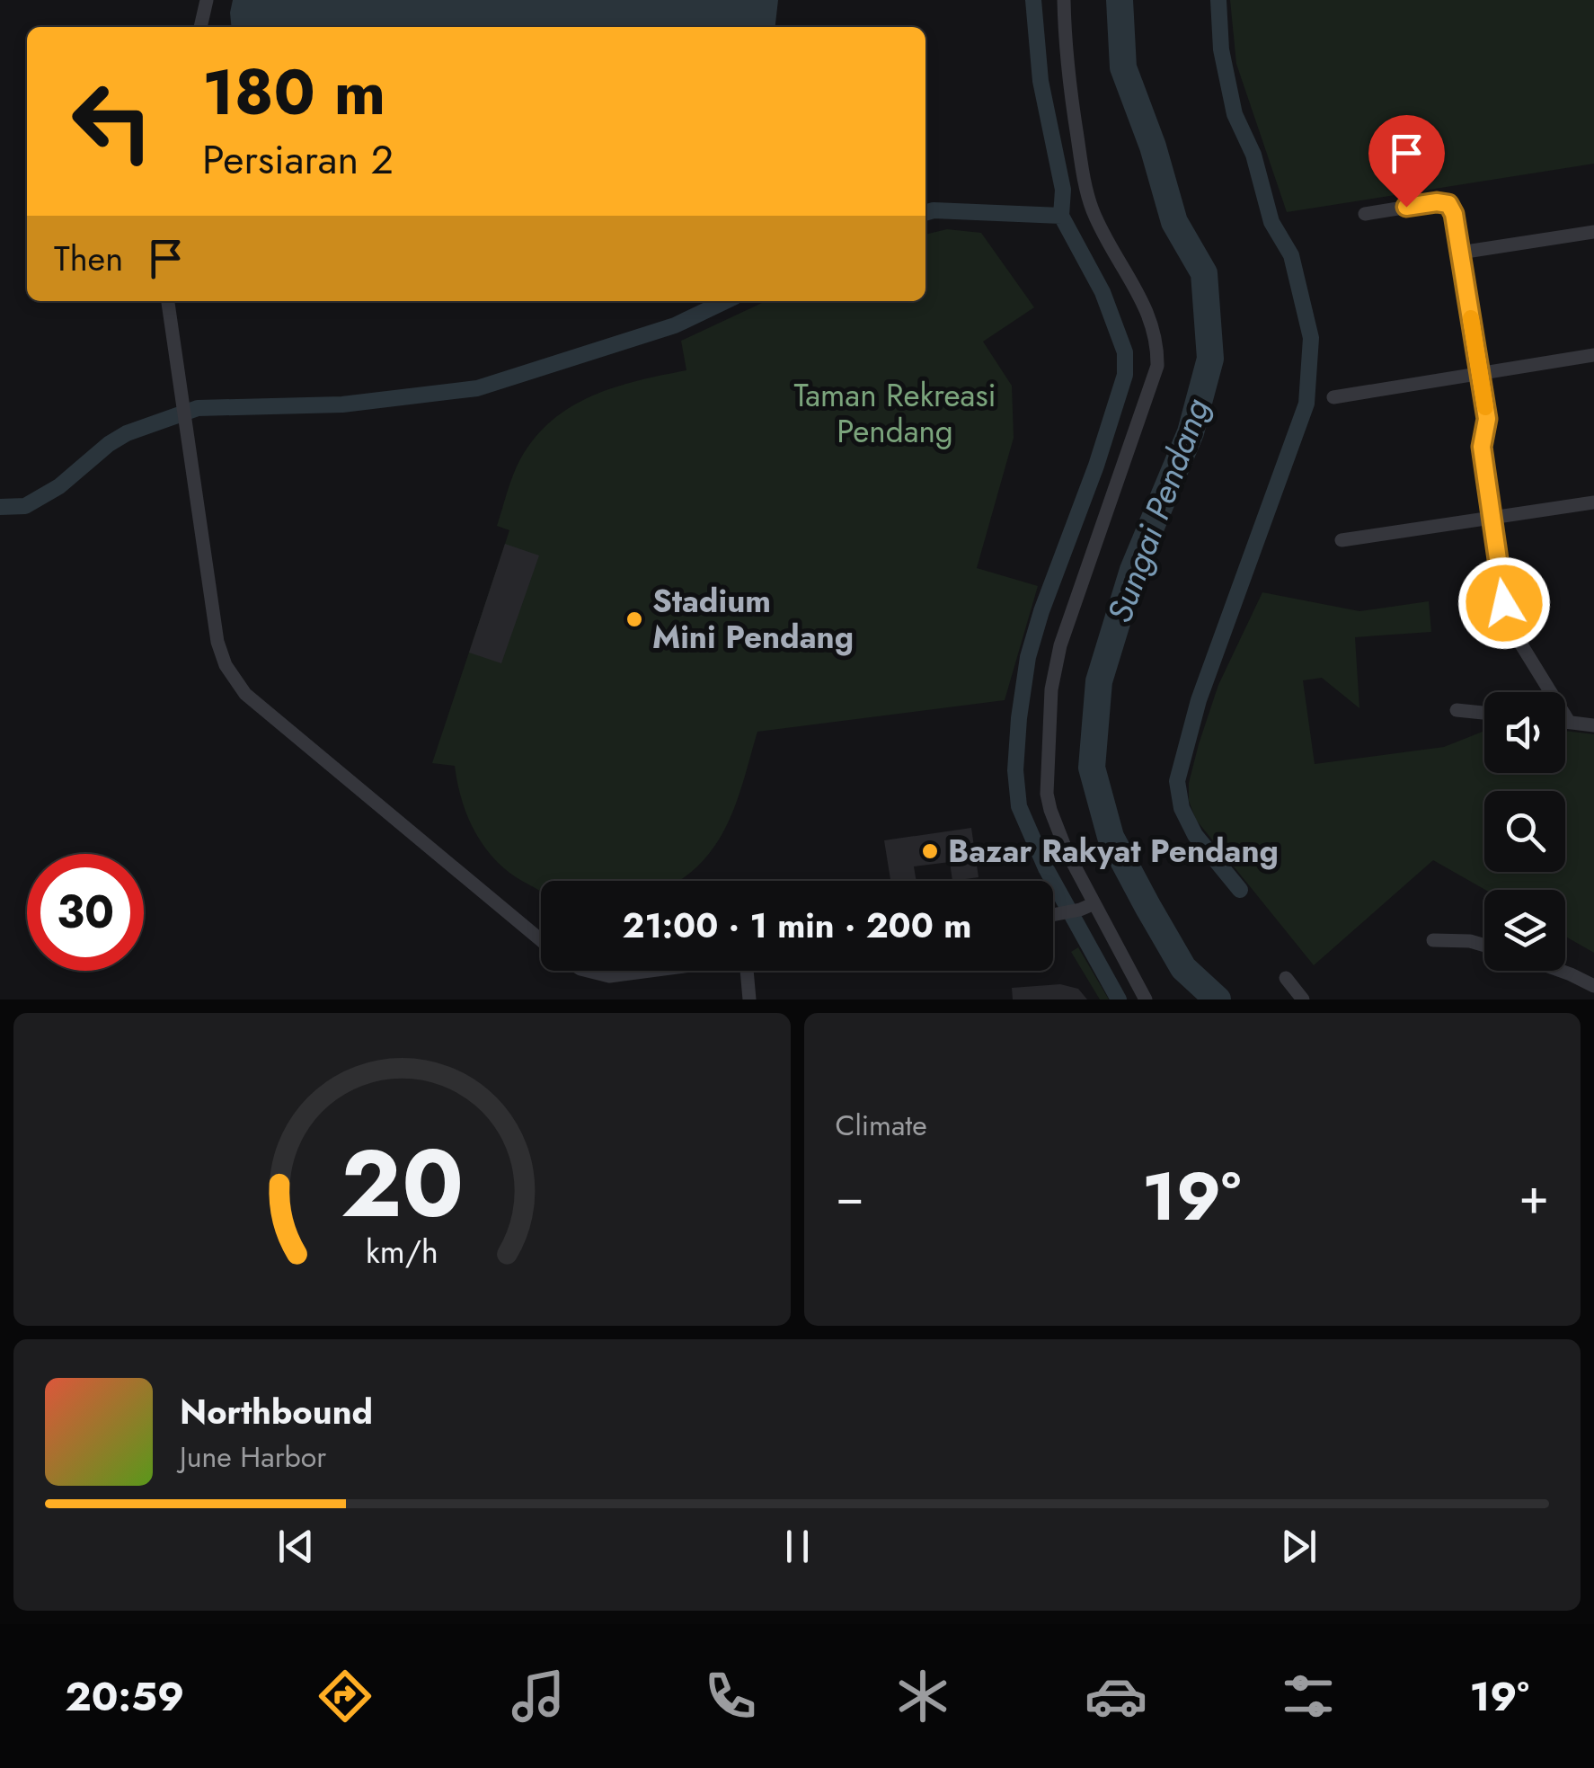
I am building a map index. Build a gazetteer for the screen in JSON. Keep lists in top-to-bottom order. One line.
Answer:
{"water":["Sungai Pendang"],"parks":["Taman Rekreasi Pendang"],"places":["Stadium Mini Pendang","Bazar Rakyat Pendang"],"page":{"turn":["180 m","Persiaran 2"],"then":"Then","limit":"30","trip":"21:00 · 1 min · 200 m","tile":"Climate","heat":["−","19°","+"],"song":["Northbound","June Harbor"],"tabs":["20:59","19°"],"gauge":["20","km/h"]}}
